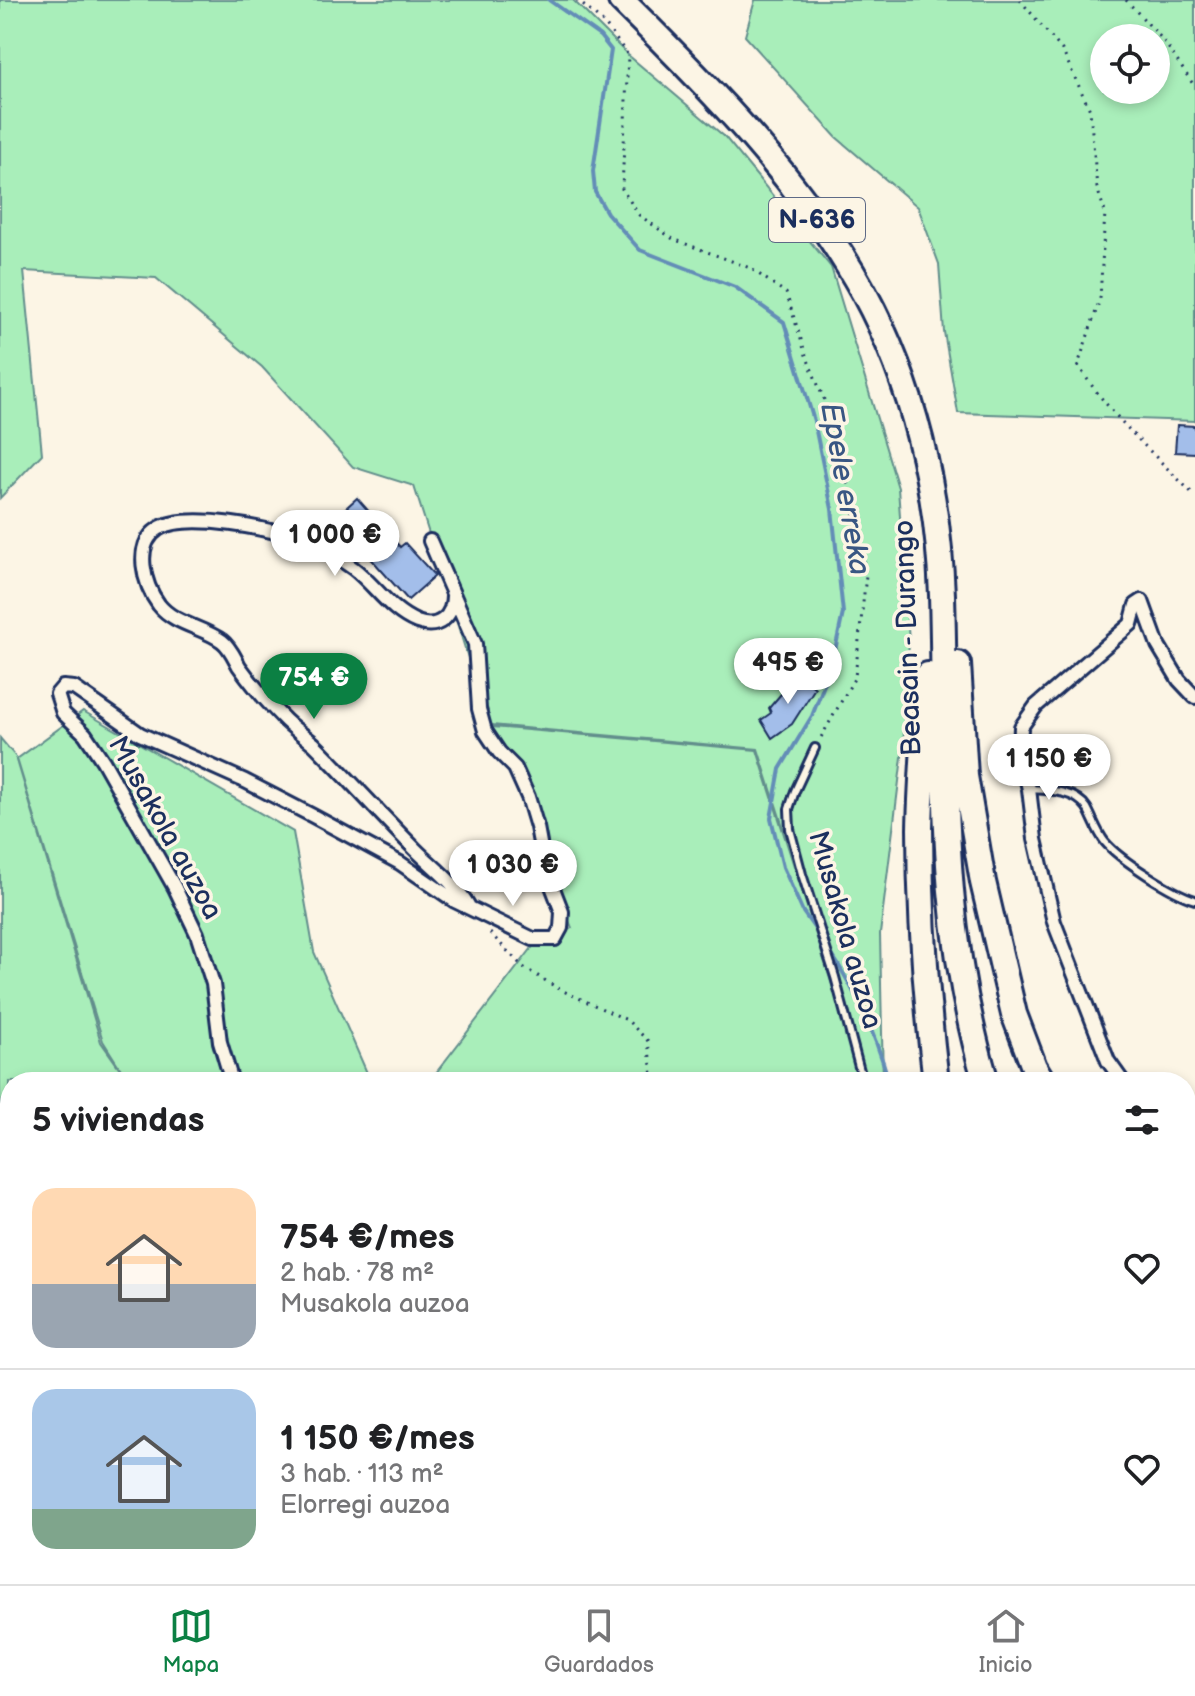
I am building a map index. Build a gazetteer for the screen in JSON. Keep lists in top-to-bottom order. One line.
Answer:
{"streets":{"highway":["N-636","Beasain - Durango"],"street":["Musakola auzoa"]},"water":["Epele erreka"],"page":{"price":["1 000 €","495 €","754 €","1 150 €","1 030 €"],"heading":"5 viviendas","list":[{"name":"754 €/mes","note":"2 hab. · 78 m² · Musakola auzoa"},{"name":"1 150 €/mes","note":"3 hab. · 113 m² · Elorregi auzoa"}],"tabs":["Mapa","Guardados","Inicio"]}}
